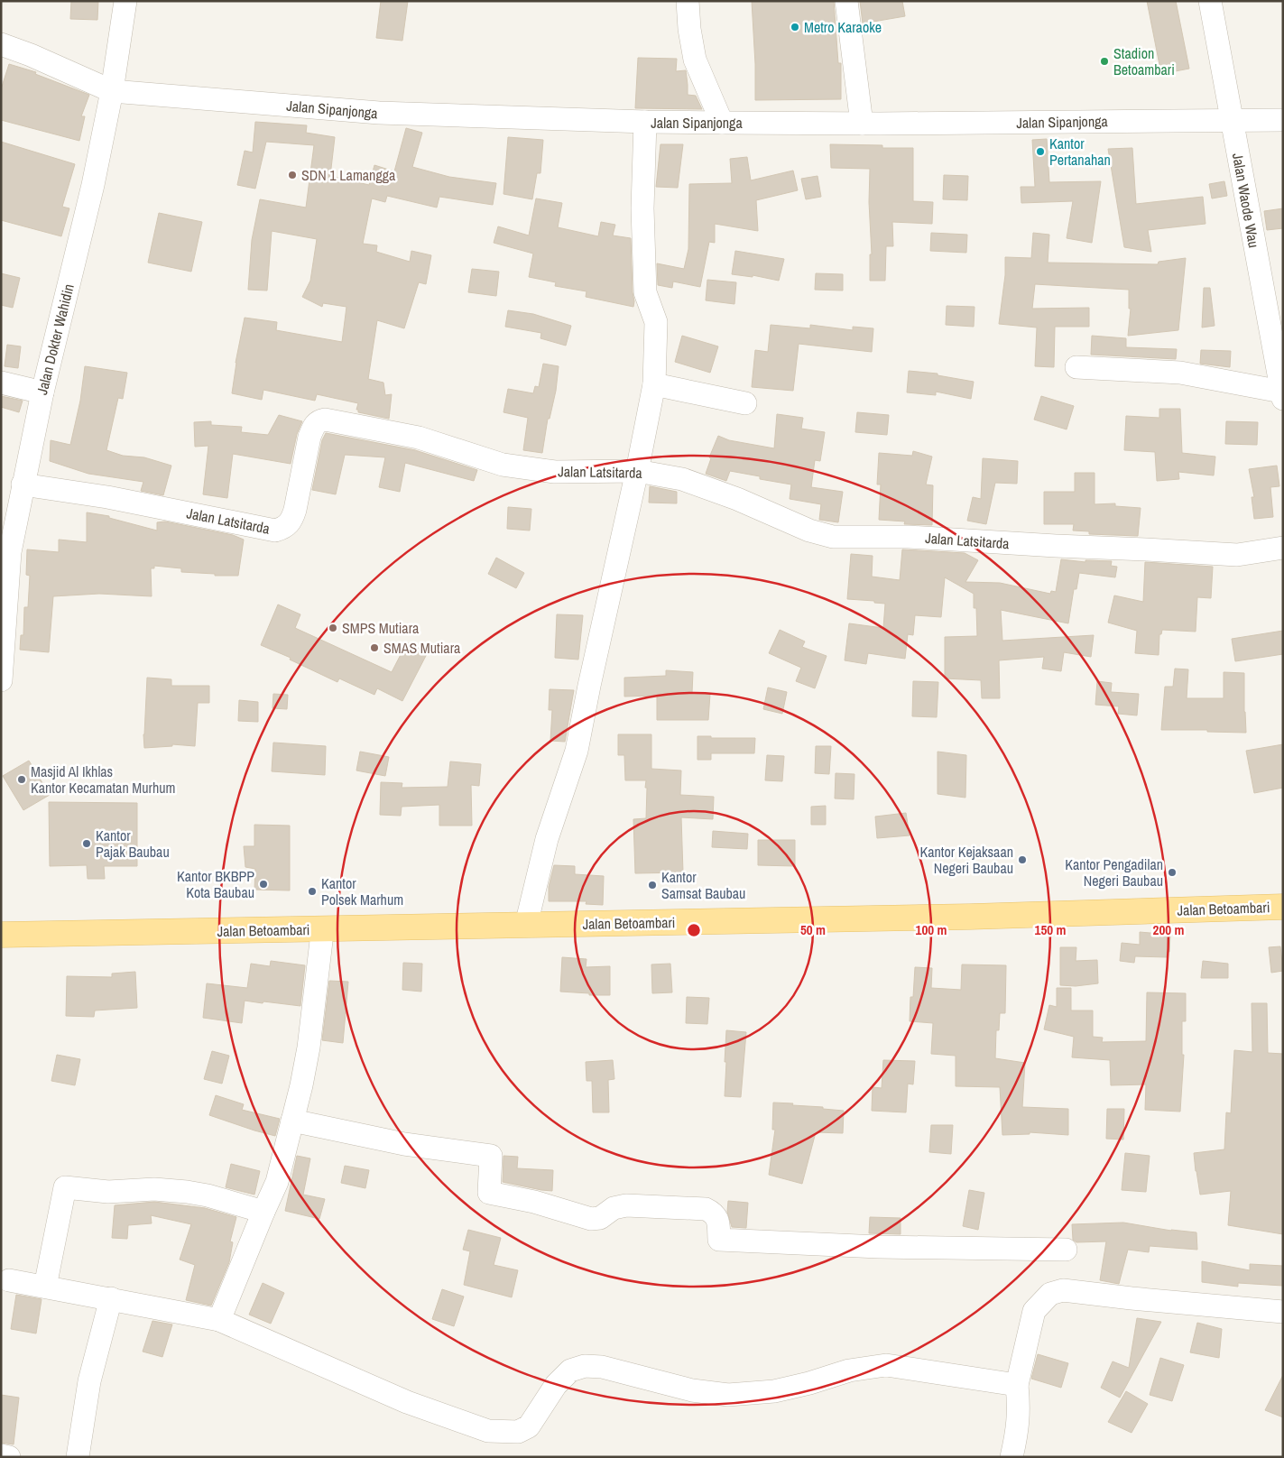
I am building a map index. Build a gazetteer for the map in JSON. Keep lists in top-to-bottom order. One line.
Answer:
{"streets":{"main road":["Jalan Betoambari"],"street":["Jalan Sipanjonga","Jalan Waode Wau","Jalan Dokter Wahidin","Jalan Latsitarda"]},"crossings":[["Jalan Sipanjonga","Jalan Waode Wau"],["Jalan Sipanjonga","Jalan Dokter Wahidin"],["Jalan Dokter Wahidin","Jalan Latsitarda"]],"places":["Metro Karaoke","Stadion Betoambari","Kantor Pertanahan","SDN 1 Lamangga","SMPS Mutiara","SMAS Mutiara","Masjid Al Ikhlas Kantor Kecamatan Murhum","Kantor Pajak Baubau","Kantor Kejaksaan Negeri Baubau","Kantor Pengadilan Negeri Baubau","Kantor BKBPP Kota Baubau","Kantor Samsat Baubau","Kantor Polsek Marhum"],"rings":["50 m","100 m","150 m","200 m"]}
